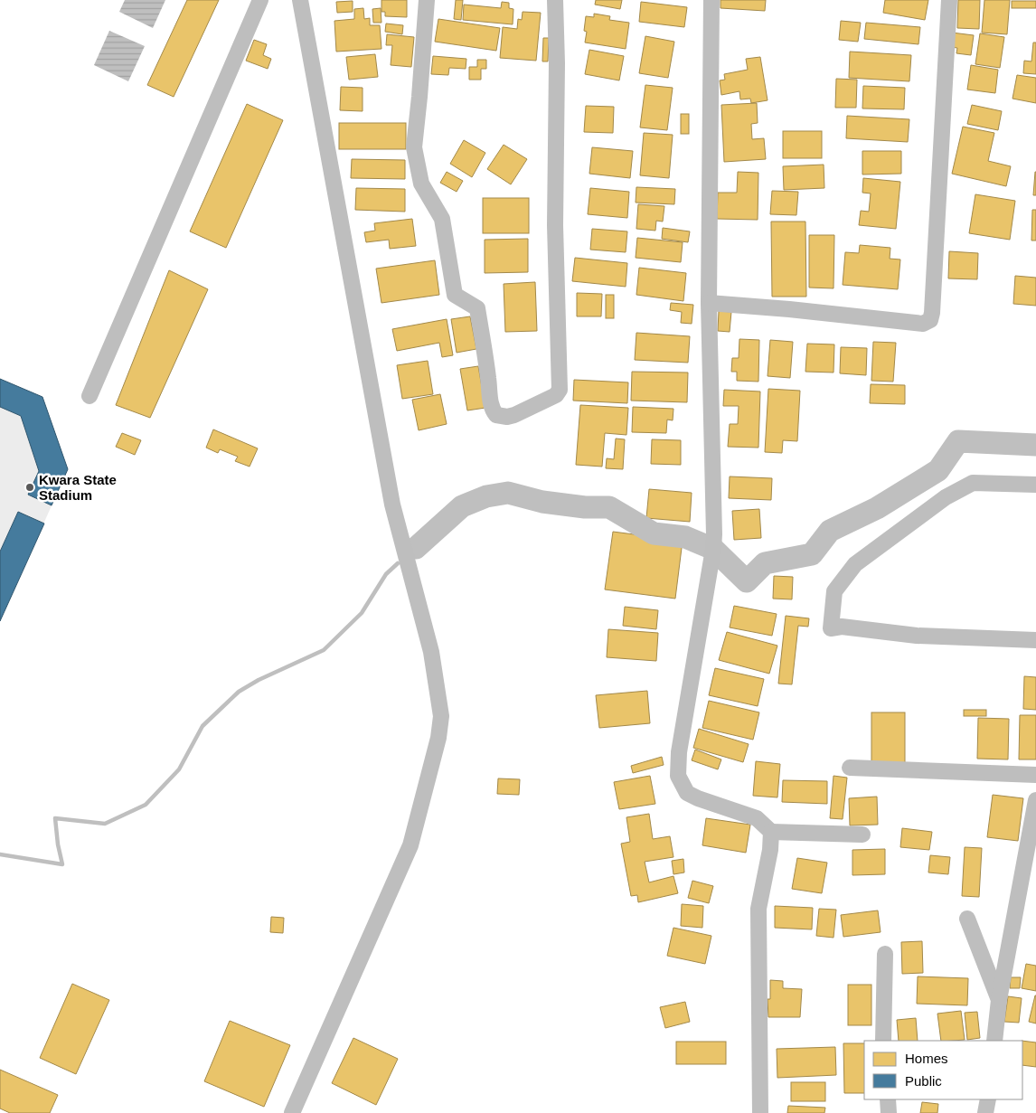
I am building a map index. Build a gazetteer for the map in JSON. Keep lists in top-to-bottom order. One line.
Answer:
{"places":["Kwara State Stadium"],"legend":["Homes","Public"]}
